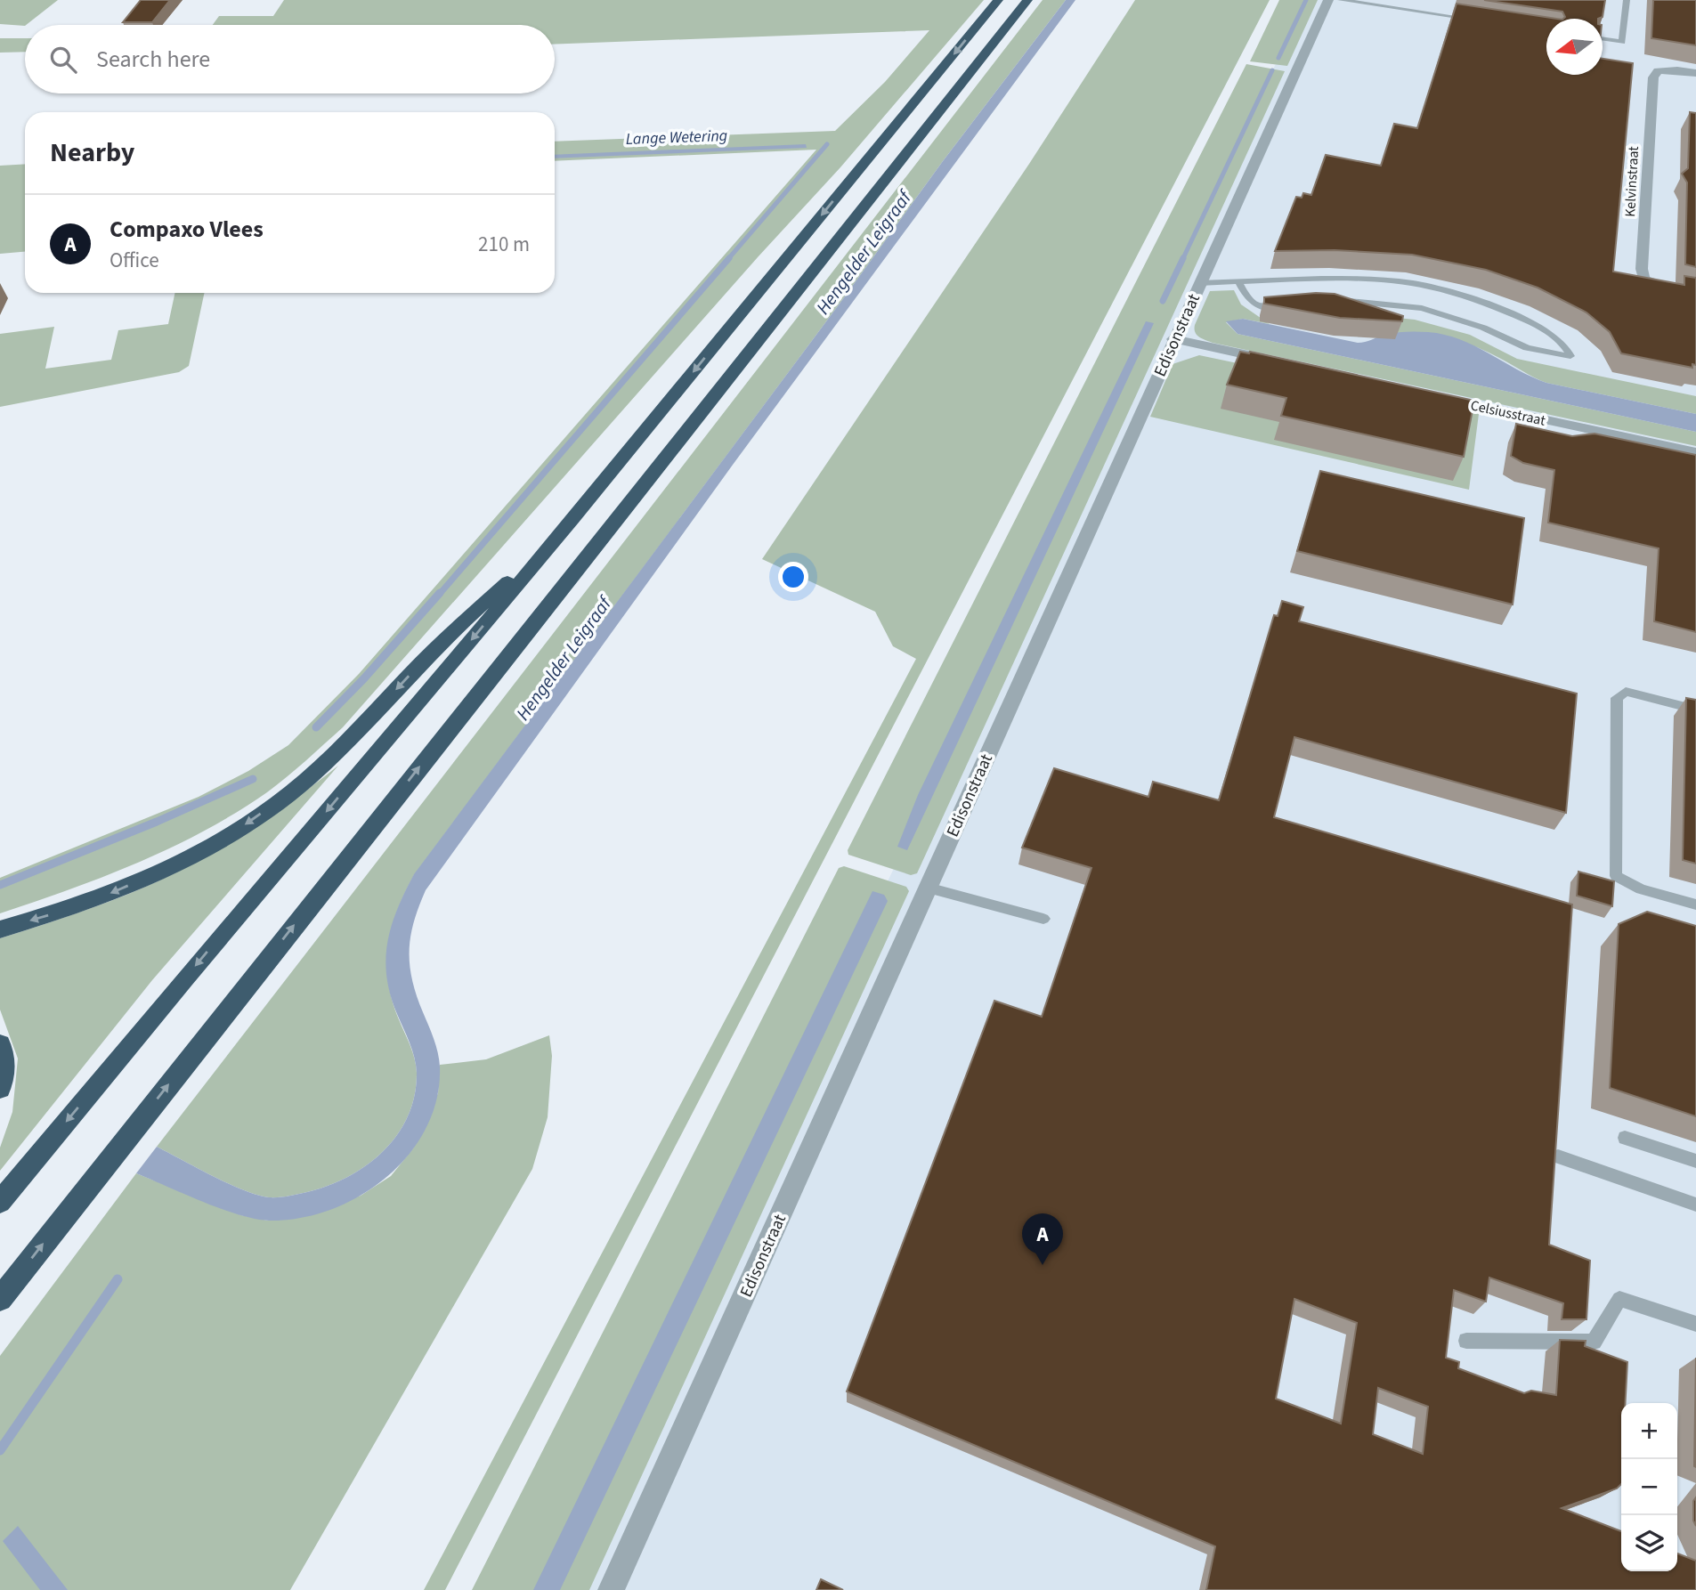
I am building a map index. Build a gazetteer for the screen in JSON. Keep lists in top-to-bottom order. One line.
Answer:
{"streets":{"street":["Kelvinstraat","Edisonstraat","Celsiusstraat"]},"water":["Lange Wetering","Hengelder Leigraaf"],"north":"left","page":{"search":"Search here","heading":"Nearby","list":[{"mark":"A","name":"Compaxo Vlees","note":"Office","value":"210 m"}],"pins":"A","map_buttons":["+","−"]}}
